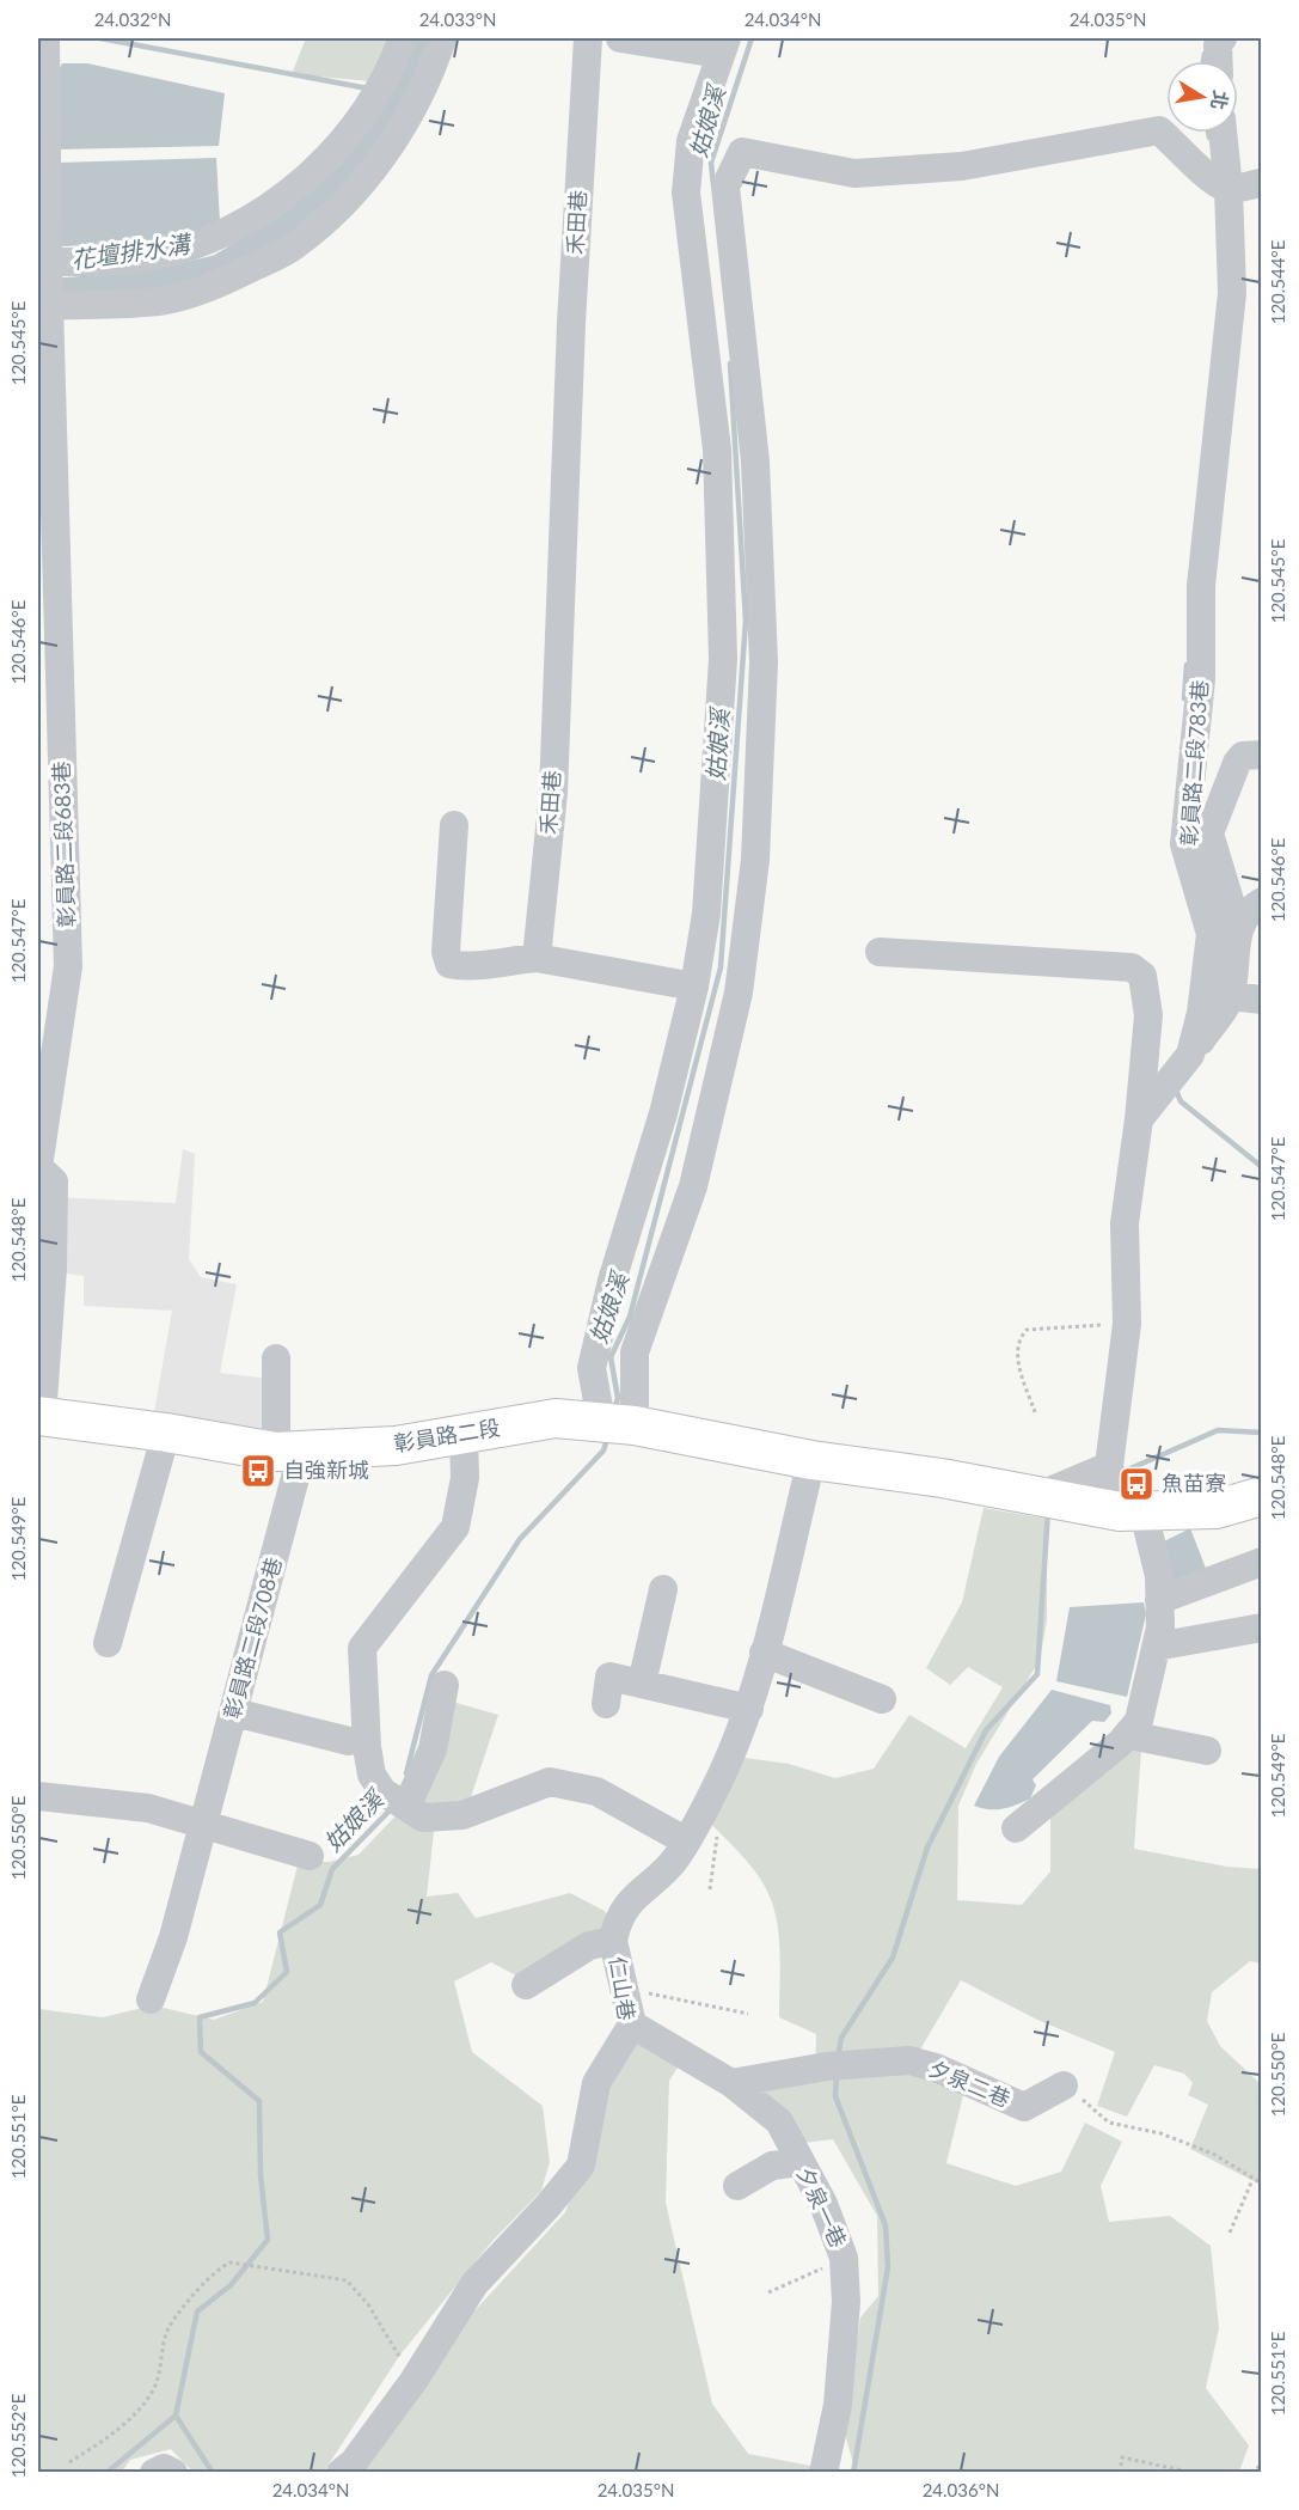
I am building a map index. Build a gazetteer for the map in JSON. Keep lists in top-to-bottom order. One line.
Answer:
{"streets":{"main road":["彰員路二段"],"street":["禾田巷","彰員路二段783巷","彰員路二段683巷","彰員路二段708巷","仁山巷","夕泉二巷","夕泉一巷"]},"crossings":[["彰員路二段683巷","彰員路二段"],["彰員路二段","彰員路二段708巷"],["彰員路二段","仁山巷"],["仁山巷","夕泉一巷"],["夕泉二巷","夕泉一巷"]],"water":["姑娘溪","花壇排水溝"],"places":{"bus stop":["自強新城","魚苗寮"]},"north":"right","coordinates":["24.032°N","24.033°N","24.034°N","24.035°N","120.544°E","120.545°E","120.546°E","120.547°E","120.548°E","120.549°E","120.550°E","120.551°E","120.552°E","24.036°N"]}
